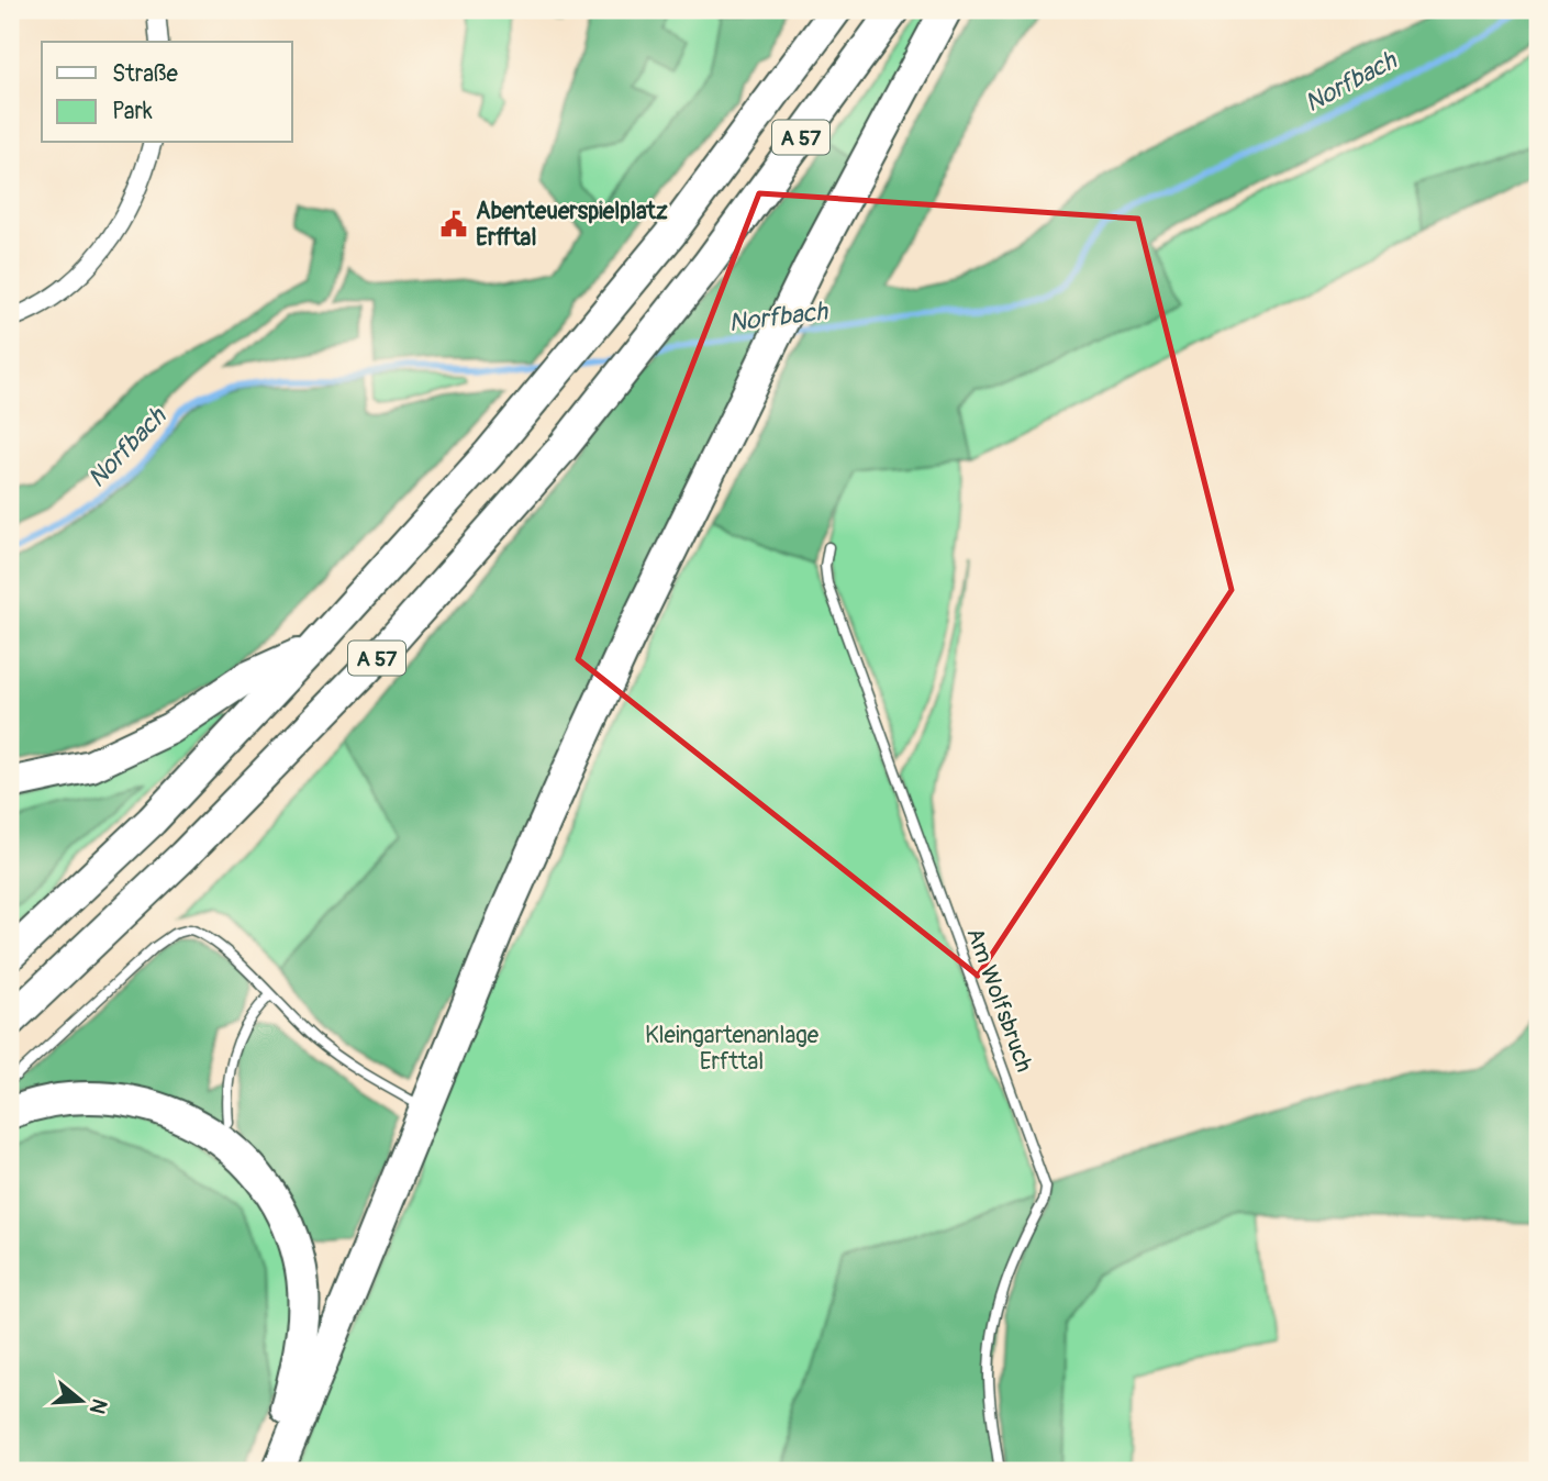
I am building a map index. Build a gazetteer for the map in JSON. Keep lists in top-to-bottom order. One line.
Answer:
{"streets":{"highway":["A 57"],"lane":["Am Wolfsbruch"]},"water":["Norfbach"],"parks":["Kleingartenanlage Erfttal"],"places":{"public building":["Abenteuerspielplatz Erfftal"]},"legend":["Straße","Park"],"north":"right"}
